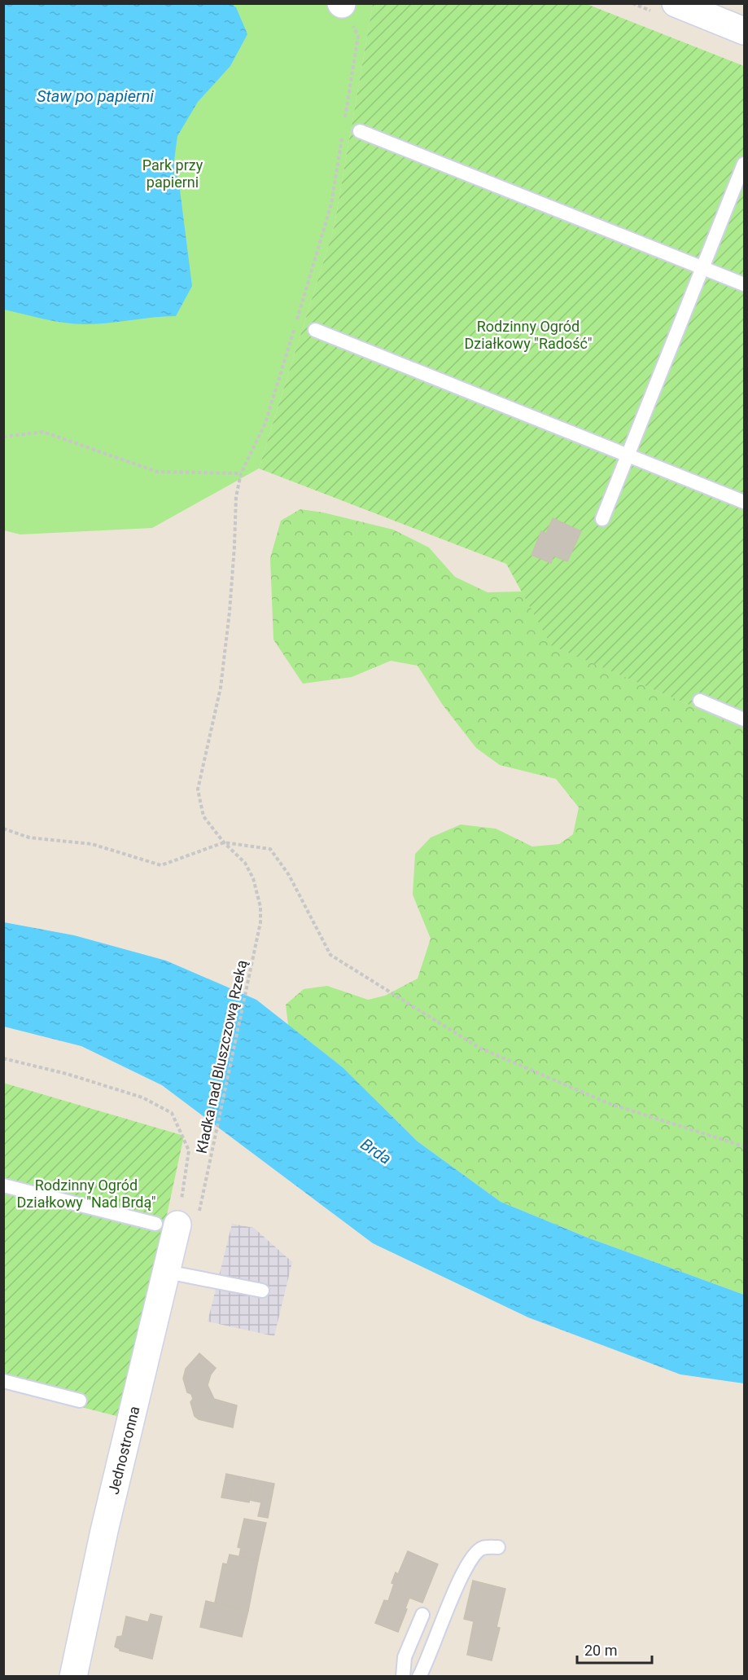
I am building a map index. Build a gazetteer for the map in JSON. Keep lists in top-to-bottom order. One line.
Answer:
{"streets":{"street":["Jednostronna"],"path":["Kładka nad Bluszczową Rzeką"]},"water":["Staw po papierni","Brda"],"parks":["Park przy papierni","Rodzinny Ogród Działkowy \"Radość\"","Rodzinny Ogród Działkowy \"Nad Brdą\""],"scale_bar":"20 m"}
